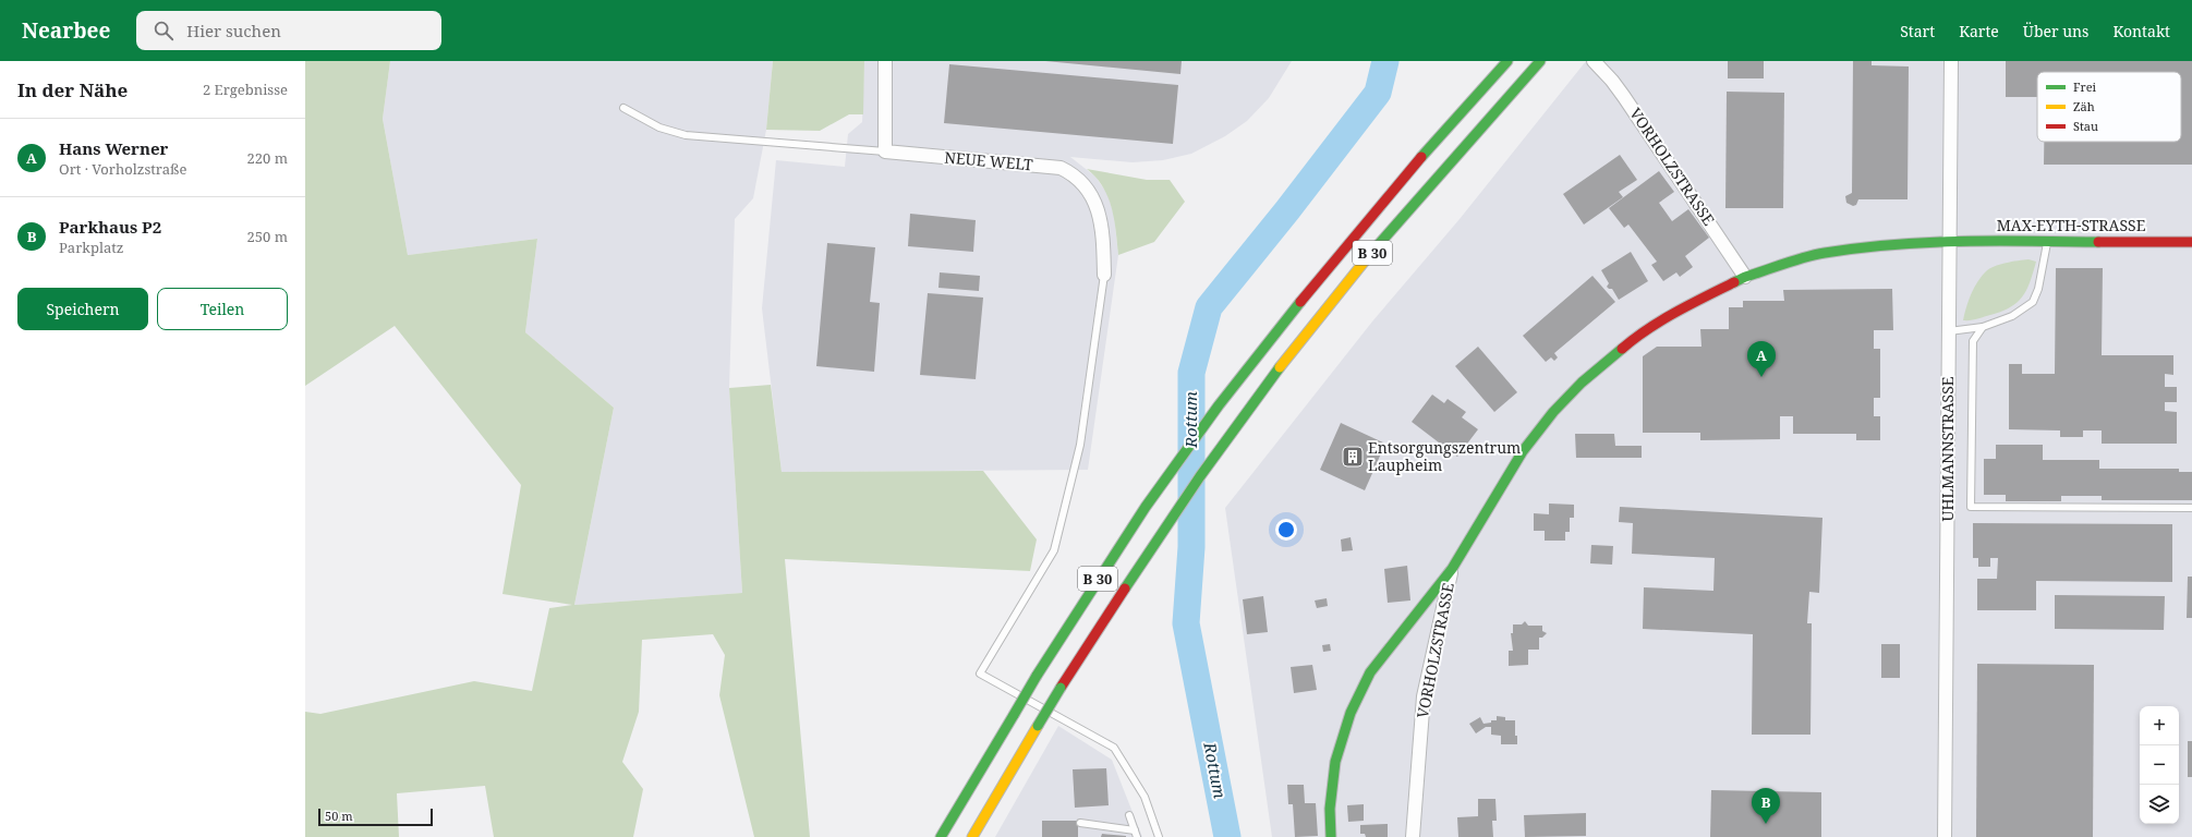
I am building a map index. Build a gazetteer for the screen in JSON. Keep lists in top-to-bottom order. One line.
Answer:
{"streets":{"main road":["VORHOLZSTRASSE","MAX-EYTH-STRASSE","B 30"],"street":["NEUE WELT","UHLMANNSTRASSE"]},"crossings":[["VORHOLZSTRASSE","MAX-EYTH-STRASSE"],["VORHOLZSTRASSE","UHLMANNSTRASSE"],["MAX-EYTH-STRASSE","UHLMANNSTRASSE"]],"water":["Rottum"],"places":{"building":["Entsorgungszentrum Laupheim"]},"legend":["Frei","Zäh","Stau"],"scale_bar":"50 m","page":{"header":"Nearbee","search":"Hier suchen","nav":["Start","Karte","Über uns","Kontakt"],"heading":["In der Nähe","2 Ergebnisse"],"list":[{"mark":"A","name":"Hans Werner","note":"Ort · Vorholzstraße","value":"220 m"},{"mark":"B","name":"Parkhaus P2","note":"Parkplatz","value":"250 m"}],"buttons":["Speichern","Teilen"],"pins":["A","B"],"map_buttons":["+","−"],"scale":"50 m"}}
